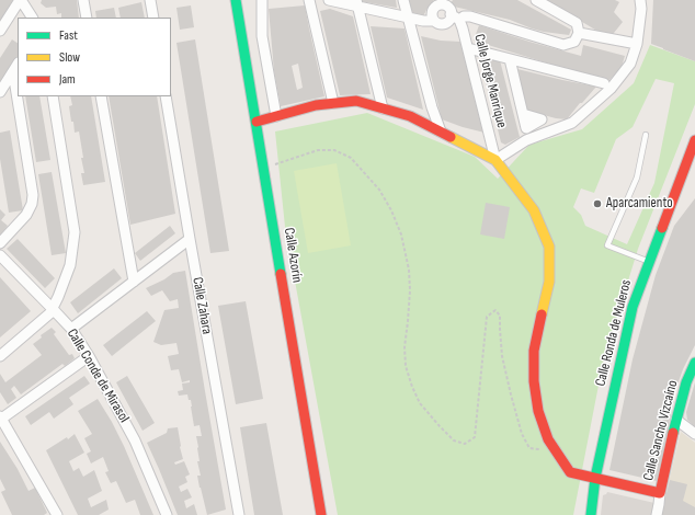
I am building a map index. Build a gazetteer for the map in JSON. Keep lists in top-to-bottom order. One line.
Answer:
{"streets":{"street":["Calle Jorge Manrique","Calle Azorín","Calle Zahara","Calle Ronda de Muleros","Calle Conde de Mirasol","Calle Sancho Vizcaíno"]},"crossings":[["Calle Jorge Manrique","Calle Azorín"],["Calle Jorge Manrique","Calle Ronda de Muleros"],["Calle Jorge Manrique","Calle Sancho Vizcaíno"],["Calle Ronda de Muleros","Calle Sancho Vizcaíno"]],"places":["Aparcamiento"],"legend":["Fast","Slow","Jam"]}
